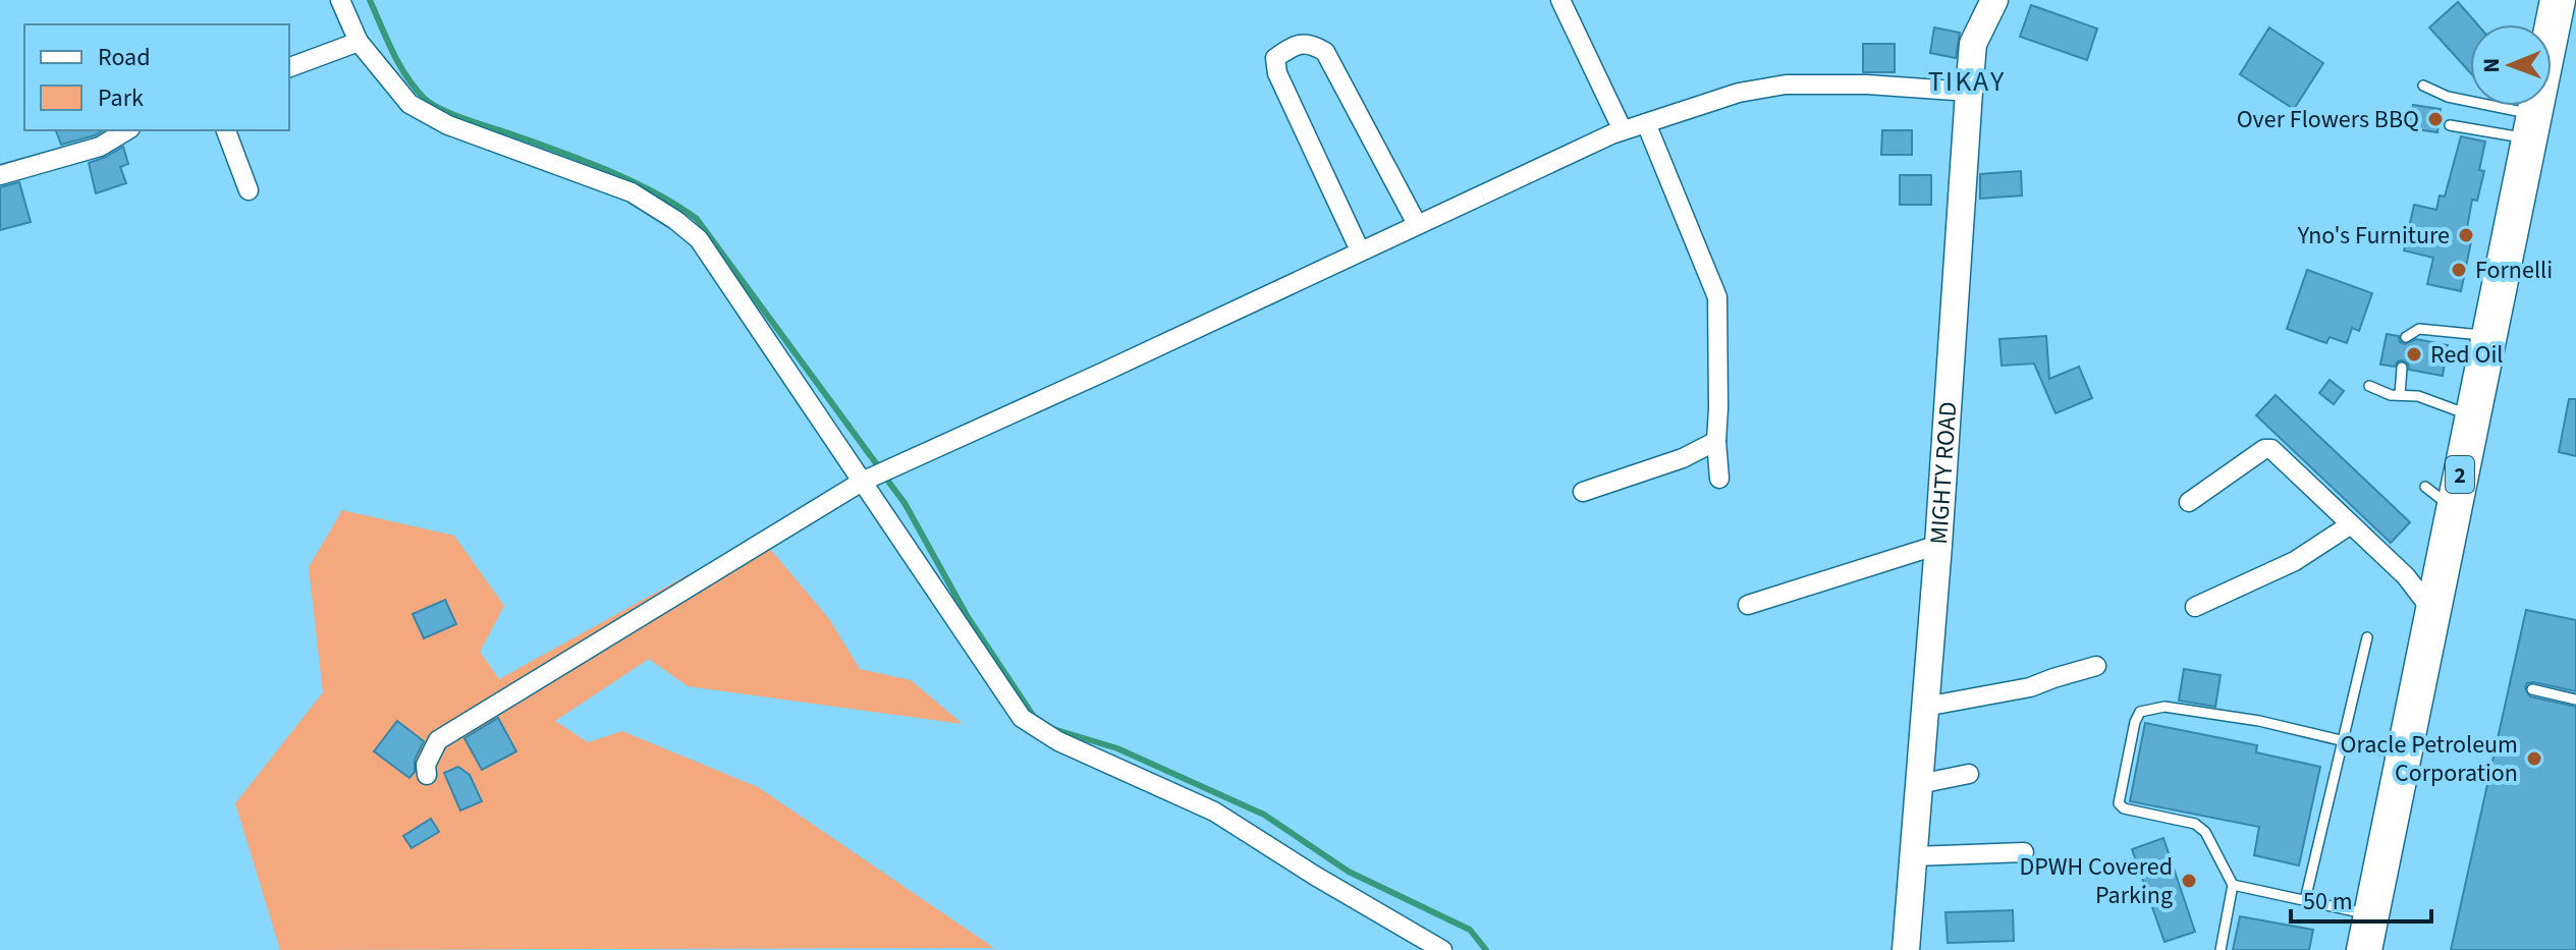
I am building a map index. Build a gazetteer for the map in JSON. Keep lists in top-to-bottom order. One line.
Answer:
{"streets":{"highway":["2"],"street":["MIGHTY ROAD"]},"districts":["TIKAY"],"places":["Over Flowers BBQ","Yno's Furniture","Fornelli","Red Oil","Oracle Petroleum Corporation","DPWH Covered Parking"],"legend":["Road","Park"],"scale_bar":"50 m","north":"left"}
